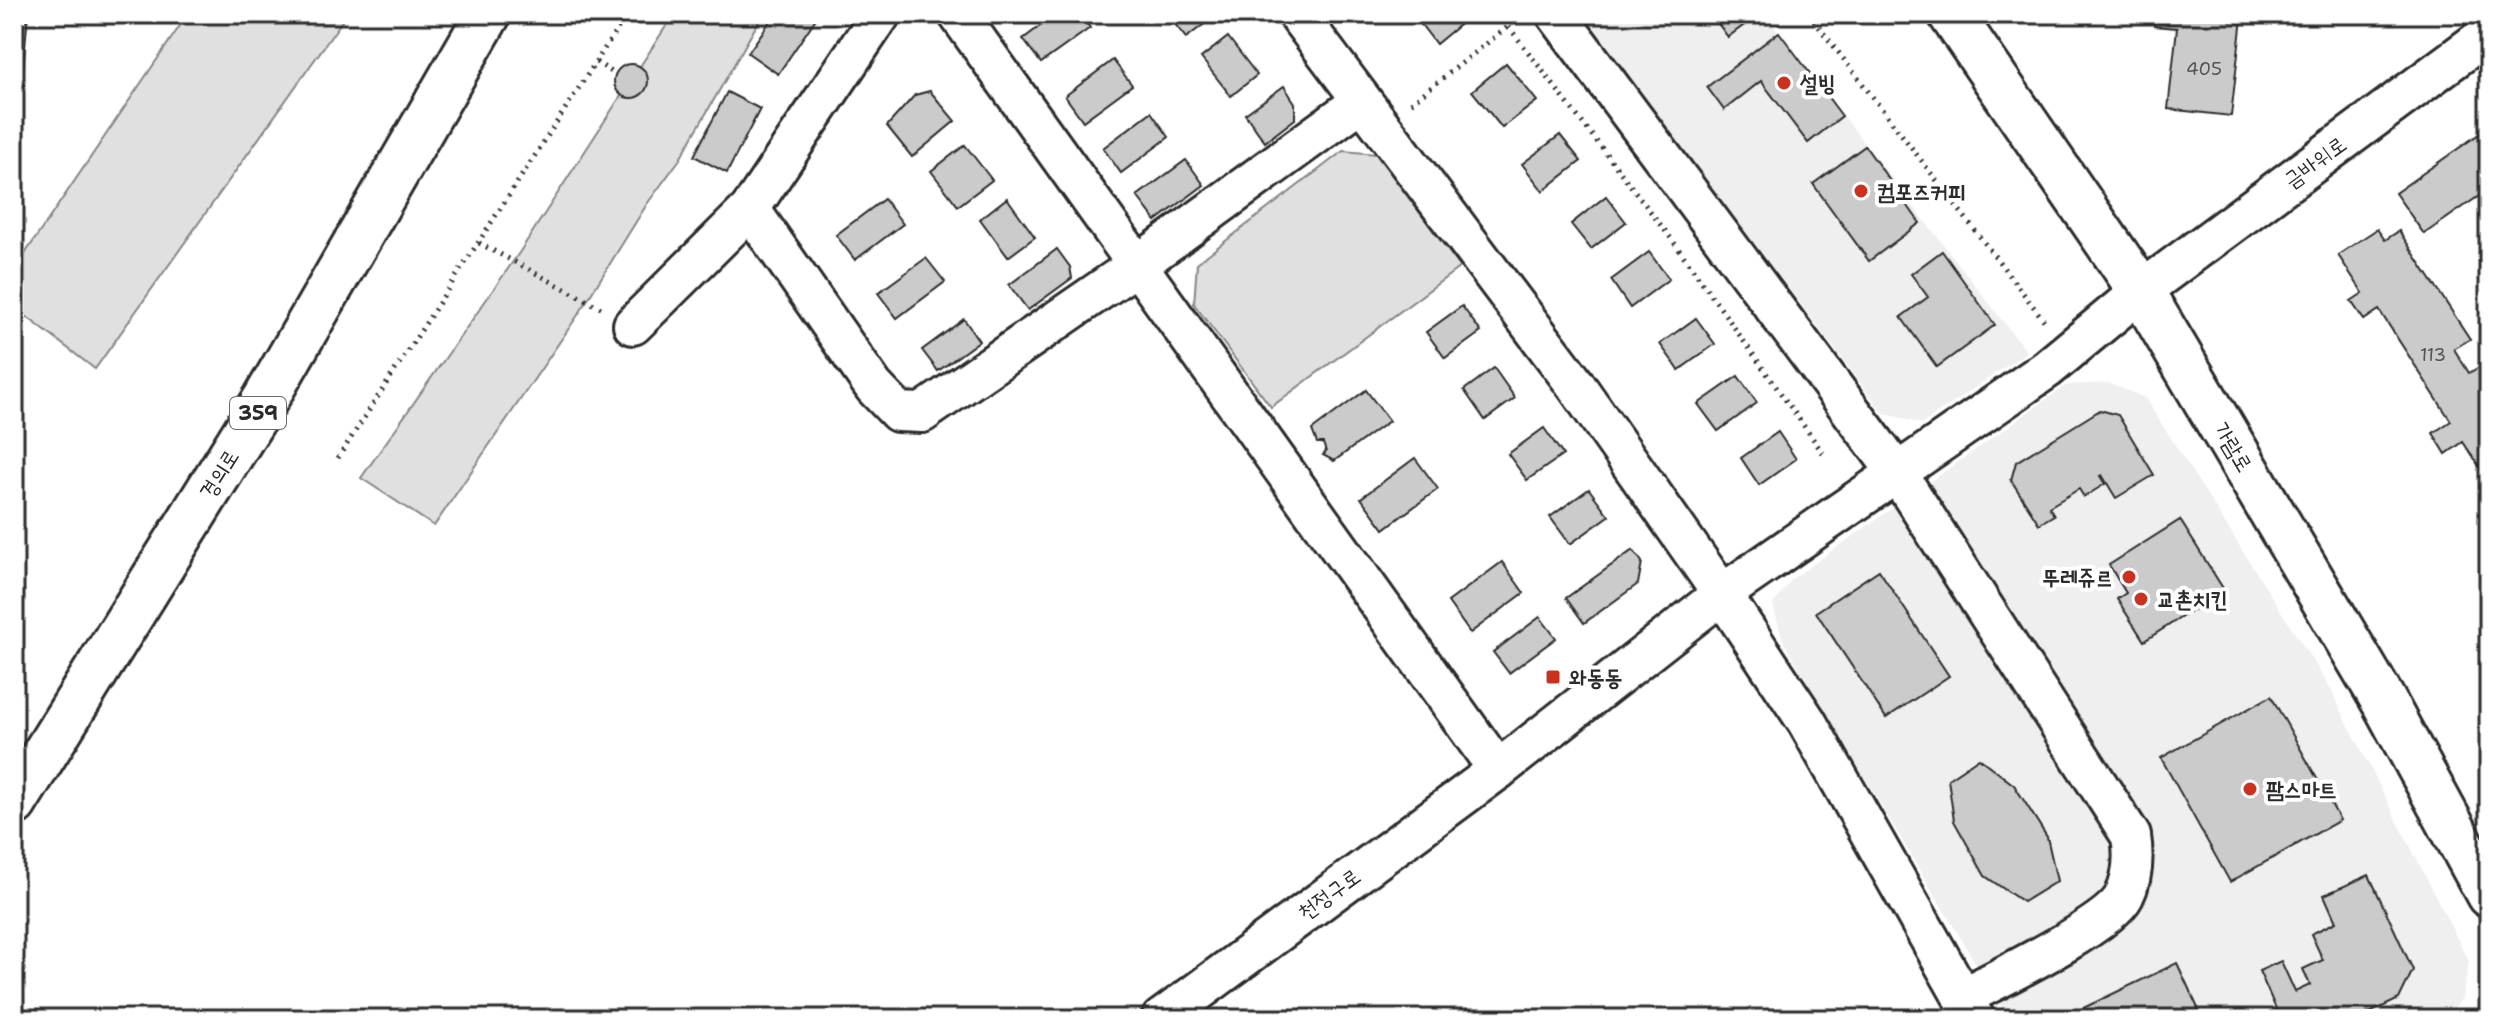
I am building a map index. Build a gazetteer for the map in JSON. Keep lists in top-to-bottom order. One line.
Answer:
{"streets":{"street":["금바위로","359","가람로","경의로","천정구로"]},"crossings":[["금바위로","가람로"],["금바위로","천정구로"]],"places":{"other":["설빙","컴포즈커피","뚜레쥬르","교촌치킨","팜스마트"],"transit":["와동동"]},"house_numbers":["405","113"]}
